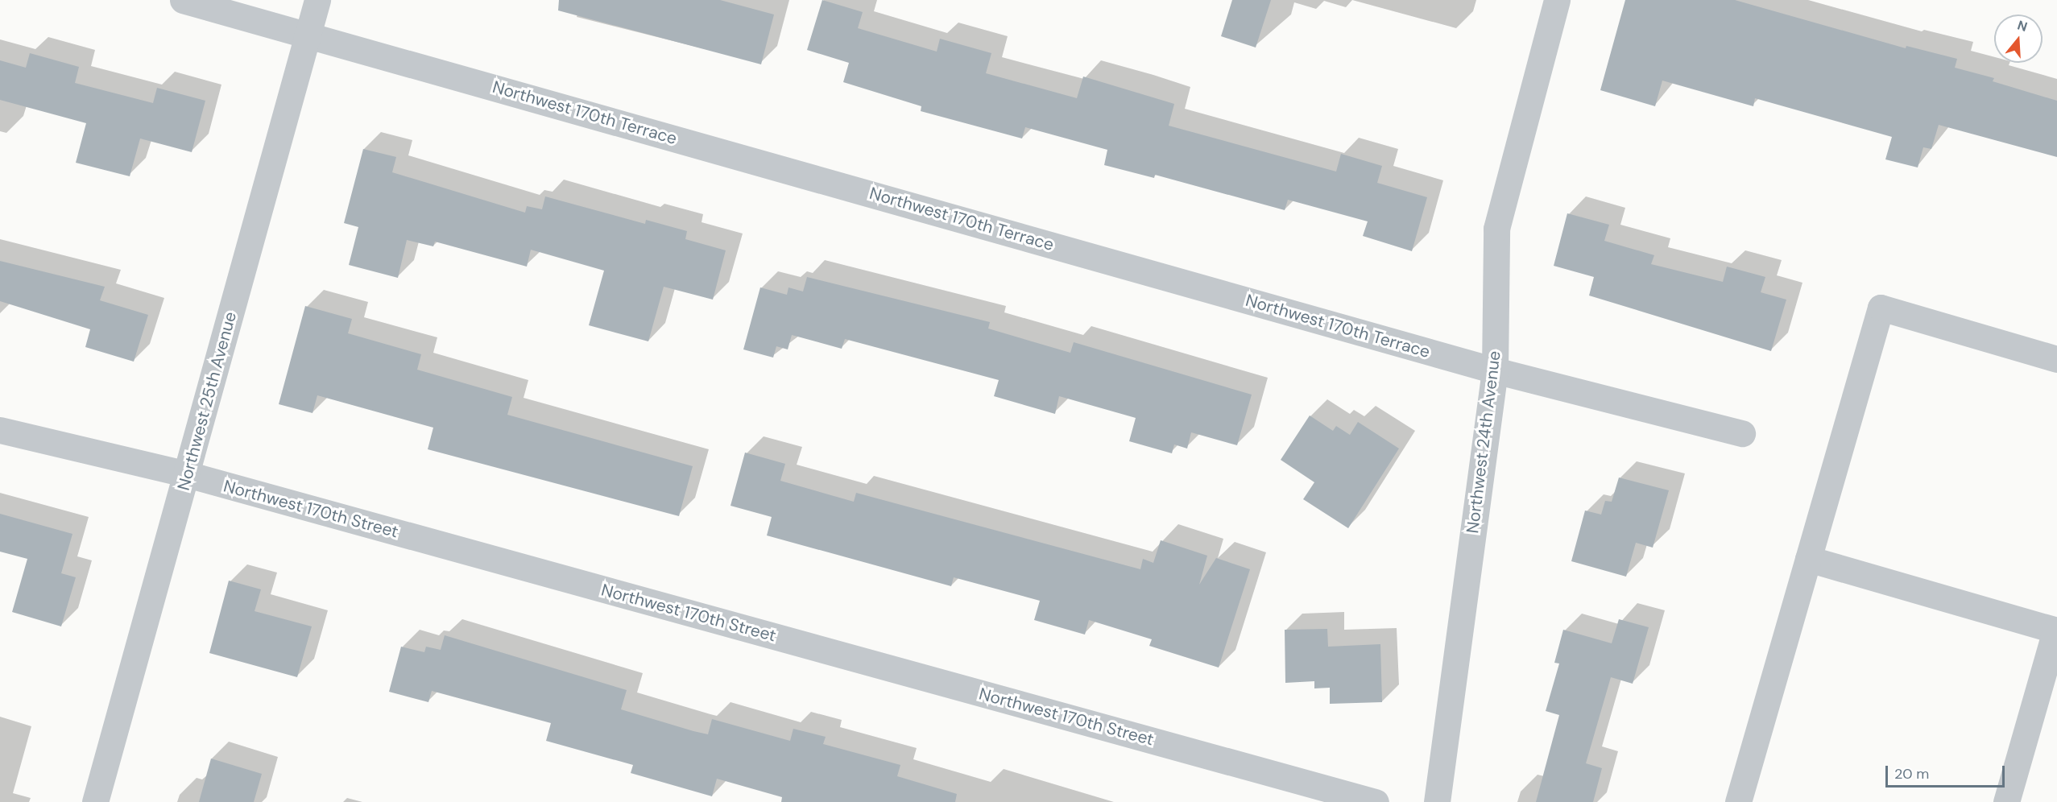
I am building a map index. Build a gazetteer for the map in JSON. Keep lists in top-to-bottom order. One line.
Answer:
{"streets":{"street":["Northwest 170th Terrace","Northwest 25th Avenue","Northwest 24th Avenue","Northwest 170th Street"]},"crossings":[["Northwest 170th Terrace","Northwest 25th Avenue"],["Northwest 170th Terrace","Northwest 24th Avenue"],["Northwest 25th Avenue","Northwest 170th Street"]],"scale_bar":"20 m","north":"top"}
